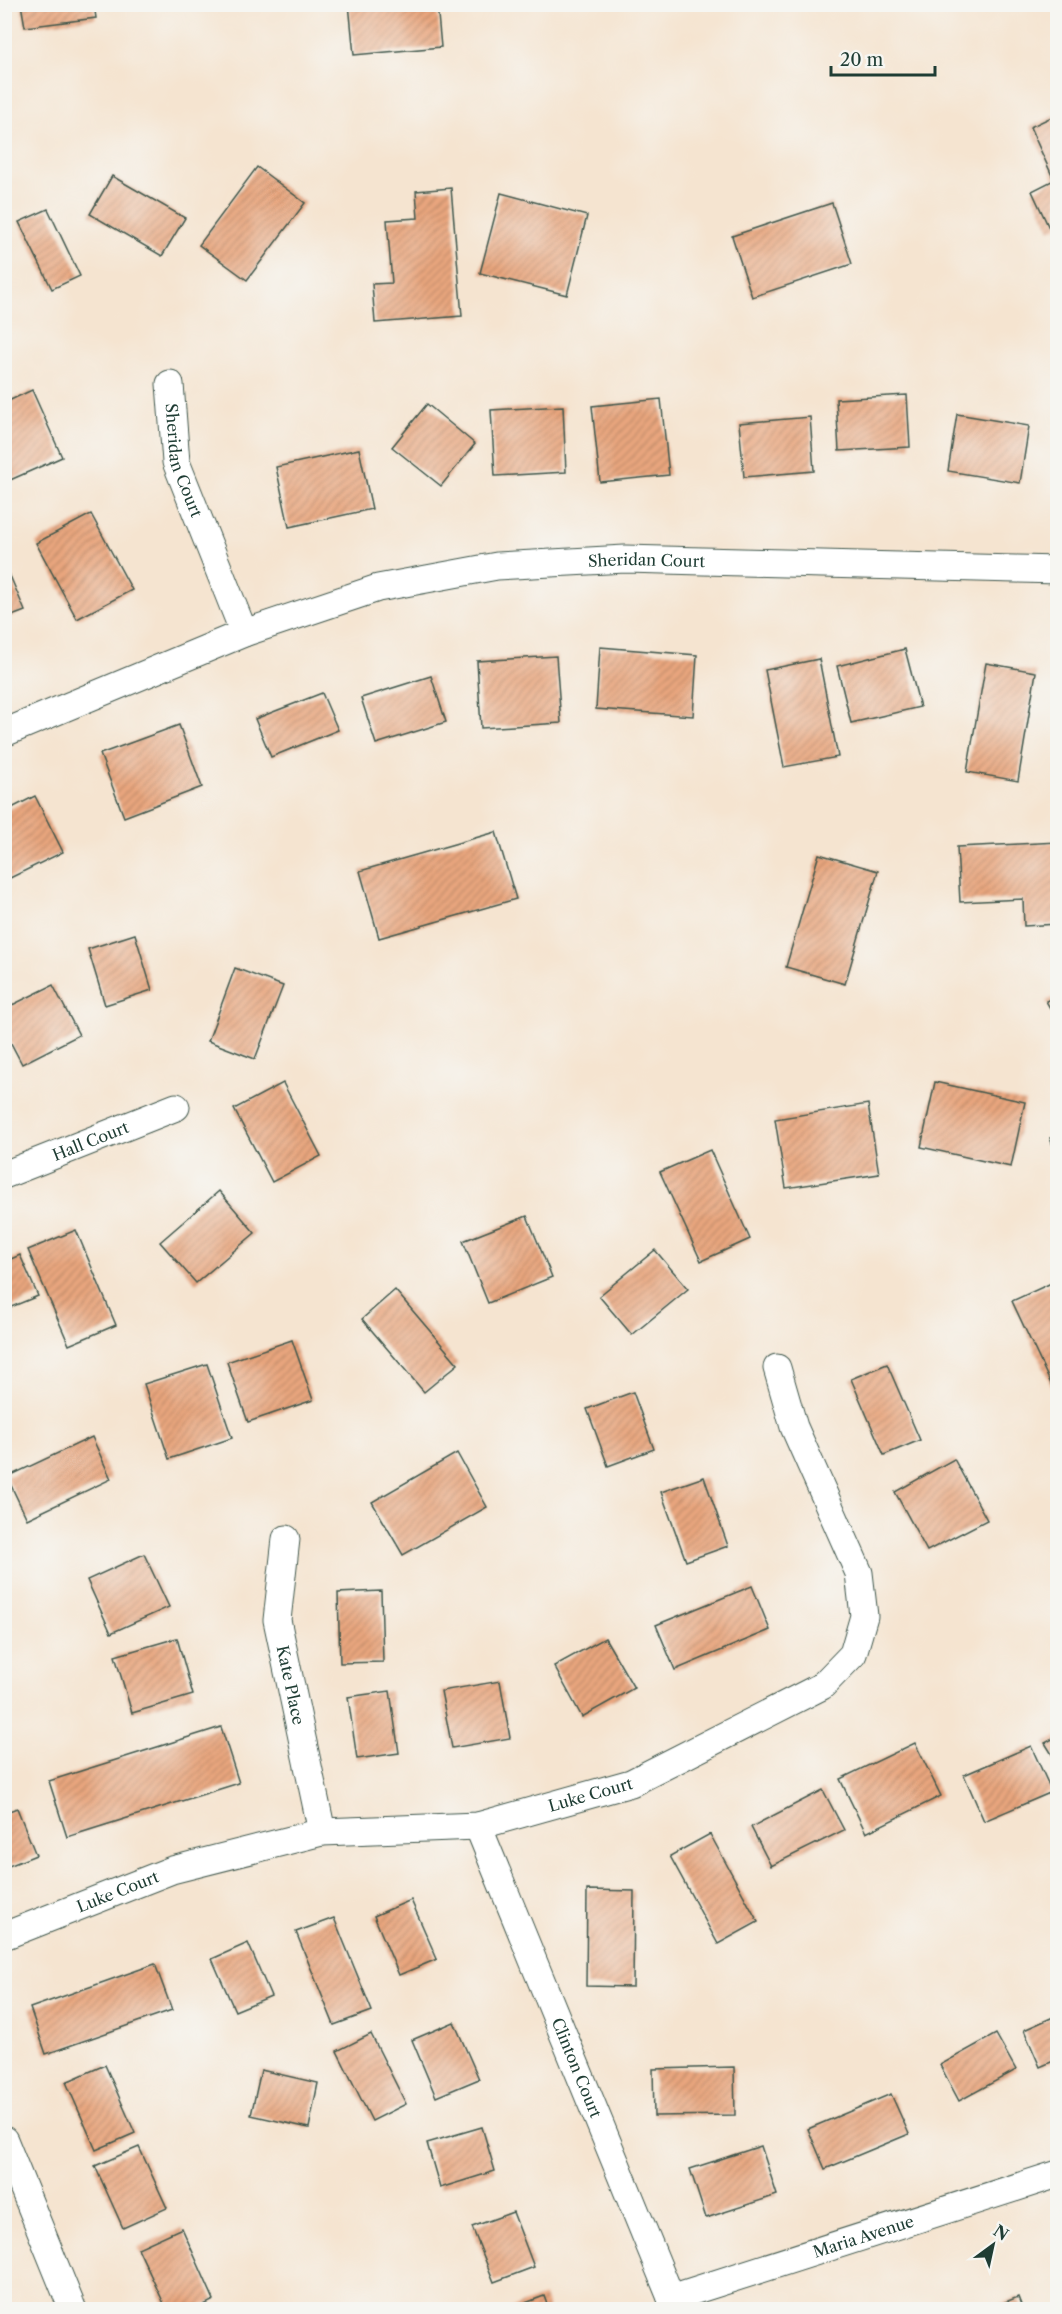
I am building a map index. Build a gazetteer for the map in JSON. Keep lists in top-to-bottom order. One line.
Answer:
{"streets":{"street":["Sheridan Court","Hall Court","Kate Place","Luke Court","Clinton Court","Maria Avenue"]},"crossings":[["Kate Place","Luke Court"],["Luke Court","Clinton Court"],["Clinton Court","Maria Avenue"]],"scale_bar":"20 m","north":"top right"}
